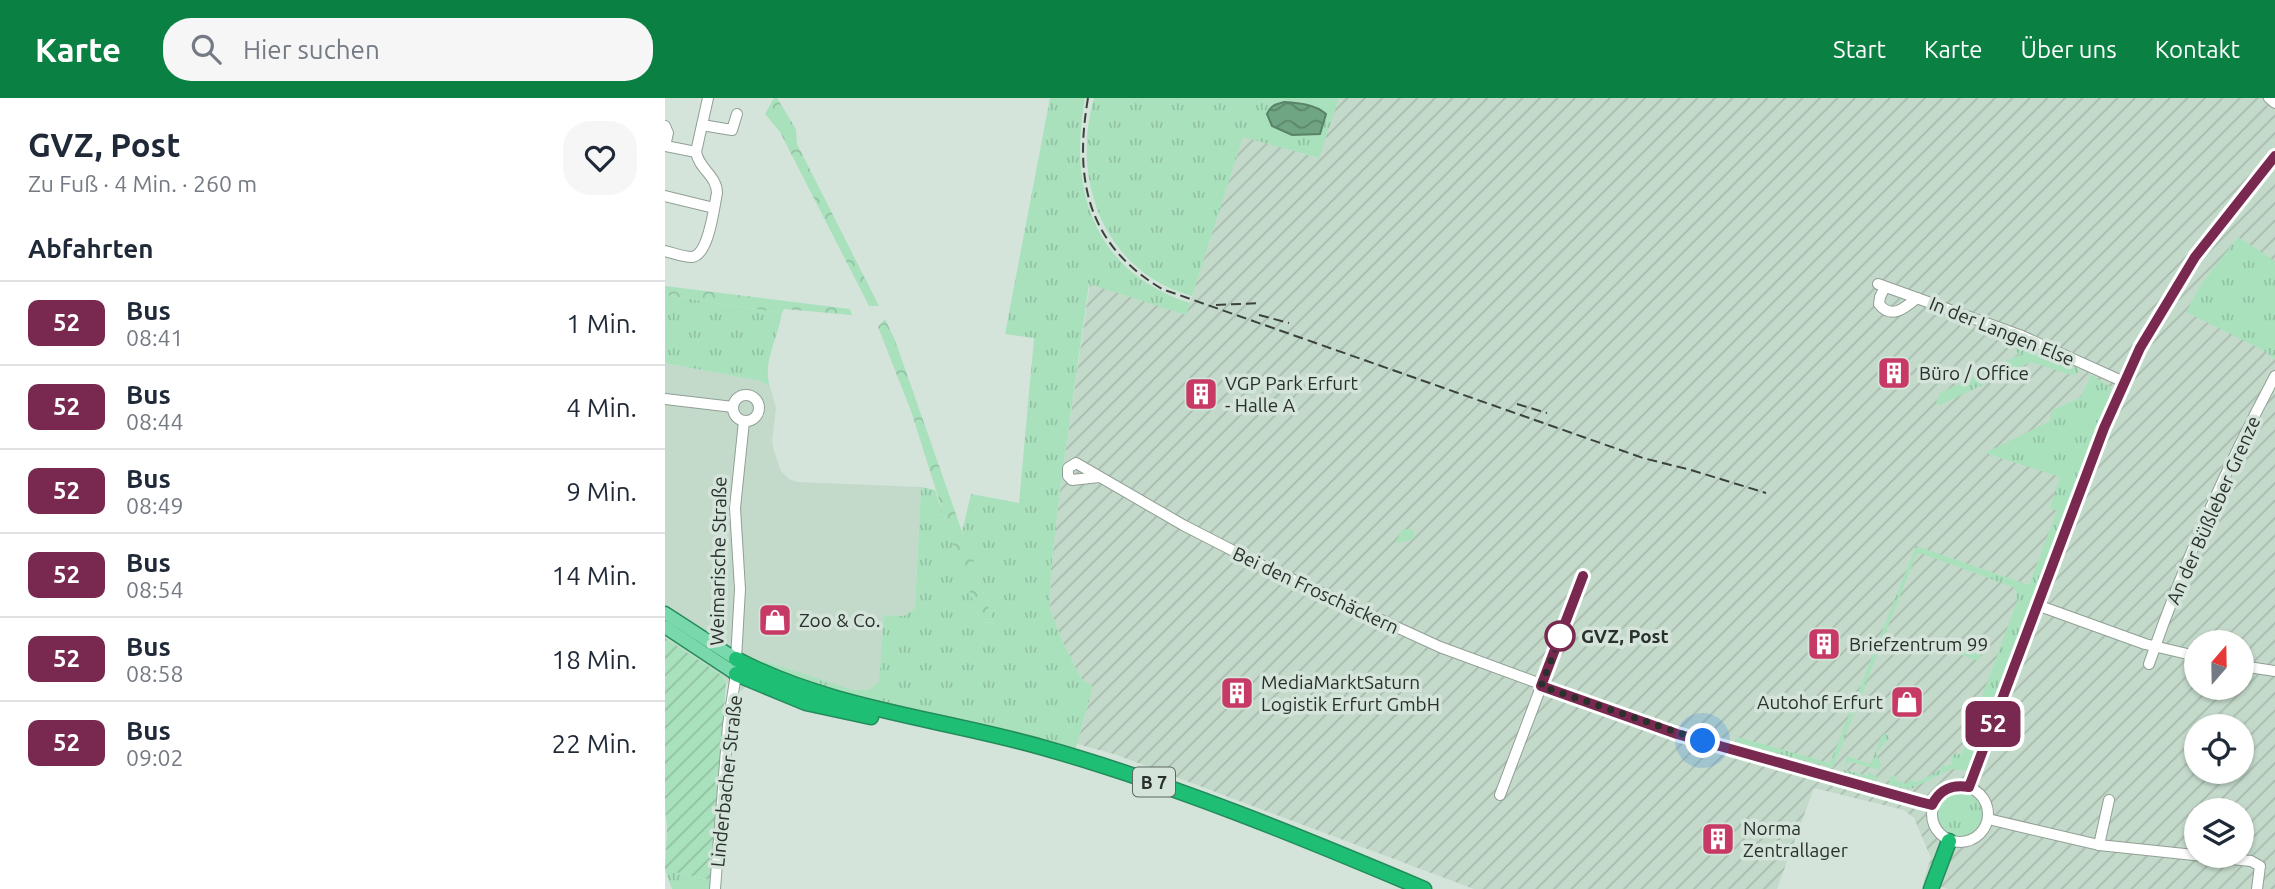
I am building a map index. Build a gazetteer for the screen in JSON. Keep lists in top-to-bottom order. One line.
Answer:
{"streets":{"highway":["Weimarische Straße","B 7"],"street":["In der Langen Else","An der Büßleber Grenze","Bei den Froschäckern","Linderbacher Straße"]},"crossings":[["Weimarische Straße","Linderbacher Straße"],["Weimarische Straße","B 7"]],"places":{"building":["Büro / Office","VGP Park Erfurt - Halle A","Briefzentrum 99","MediaMarktSaturn Logistik Erfurt GmbH","Norma Zentrallager"],"shop":["Zoo & Co.","Autohof Erfurt"],"other":["GVZ, Post"]},"lines":["bus line 52"],"north":"top","page":{"header":"Karte","search":"Hier suchen","nav":["Start","Karte","Über uns","Kontakt"],"heading":[["GVZ, Post","Zu Fuß · 4 Min. · 260 m"],"Abfahrten"],"on_map":"52","list":[{"mark":"52","name":"Bus","note":"08:41","value":"1 Min."},{"mark":"52","name":"Bus","note":"08:44","value":"4 Min."},{"mark":"52","name":"Bus","note":"08:49","value":"9 Min."},{"mark":"52","name":"Bus","note":"08:54","value":"14 Min."},{"mark":"52","name":"Bus","note":"08:58","value":"18 Min."},{"mark":"52","name":"Bus","note":"09:02","value":"22 Min."}]}}
